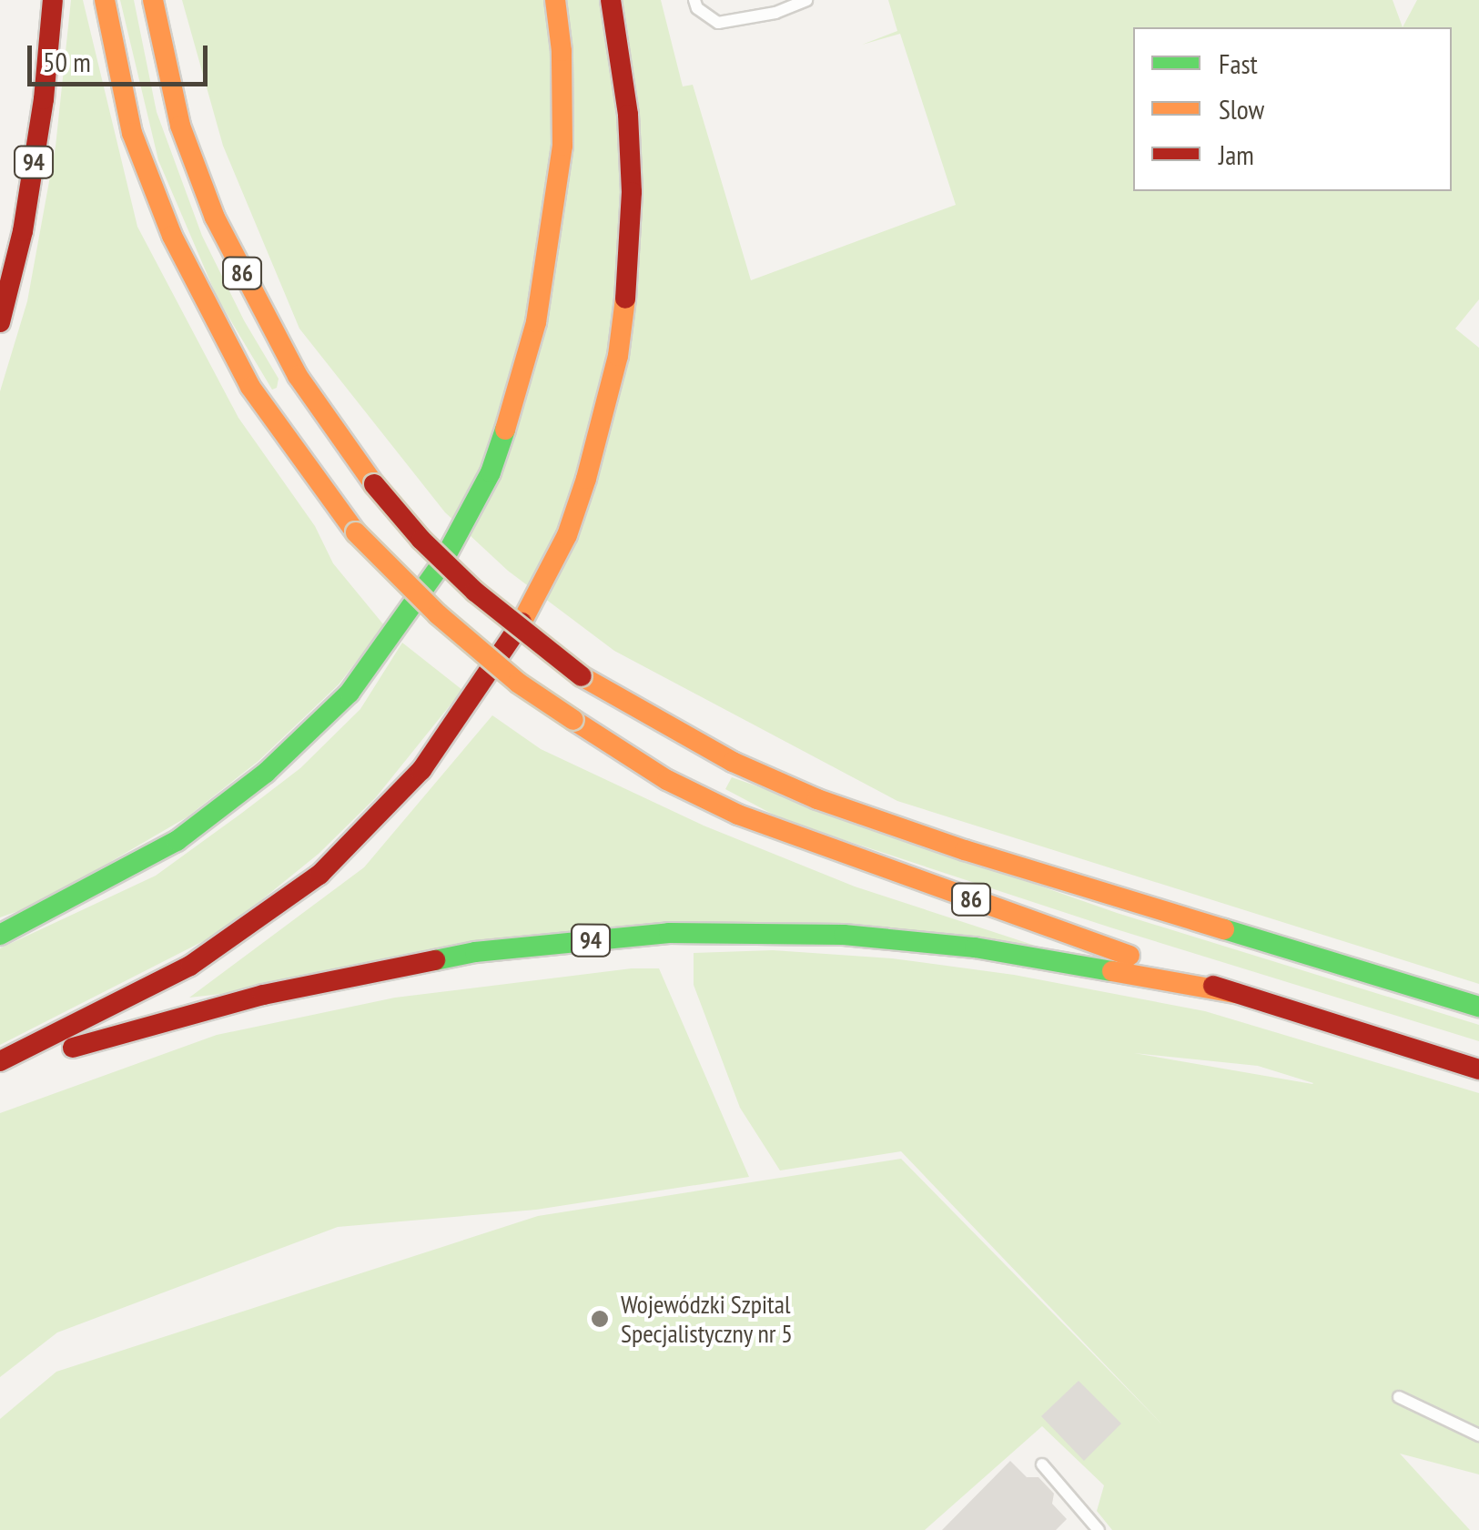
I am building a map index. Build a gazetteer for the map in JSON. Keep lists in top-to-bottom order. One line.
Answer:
{"streets":{"main road":["94","86"]},"crossings":[["94","86"]],"places":["Wojewódzki Szpital Specjalistyczny nr 5"],"legend":["Fast","Slow","Jam"],"scale_bar":"50 m"}
